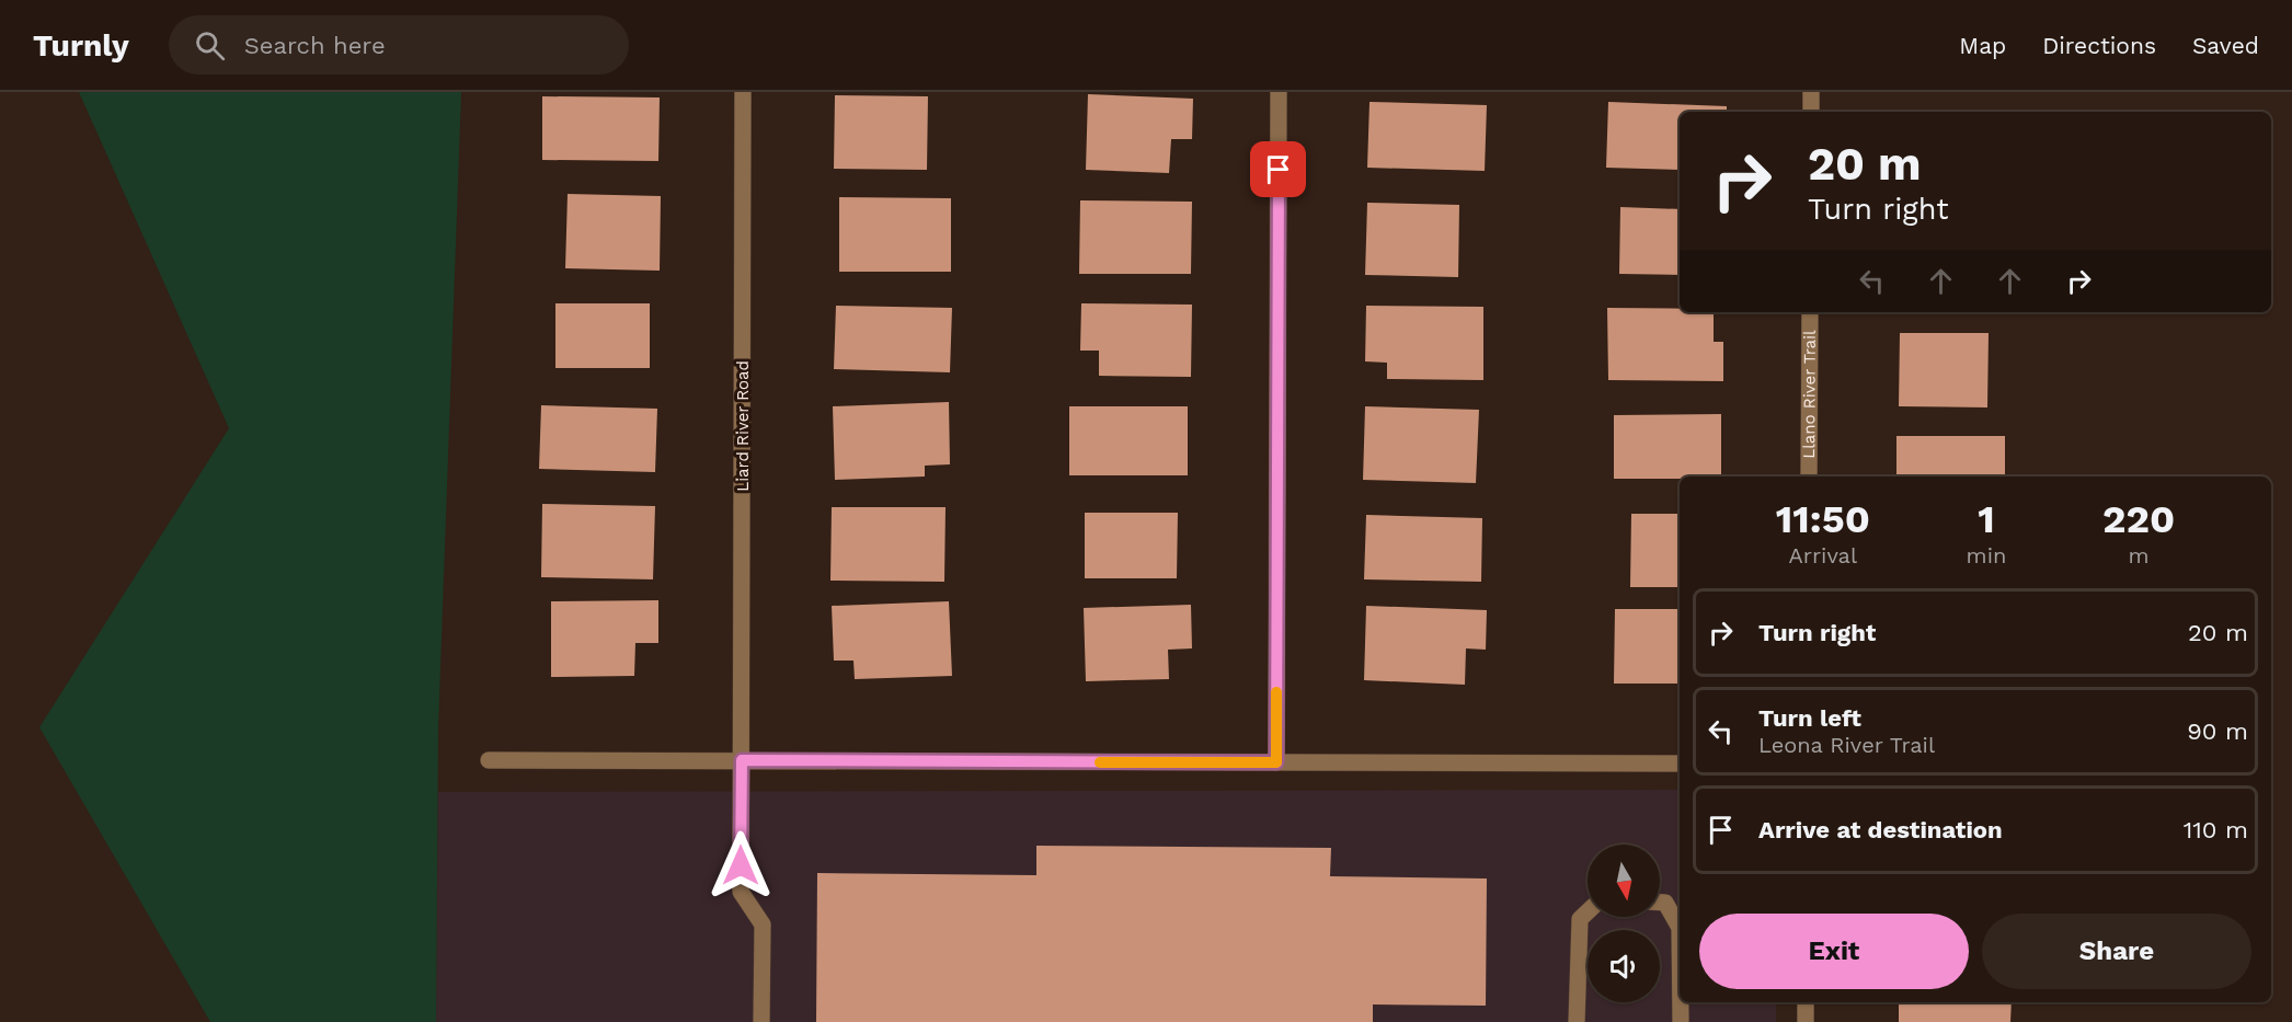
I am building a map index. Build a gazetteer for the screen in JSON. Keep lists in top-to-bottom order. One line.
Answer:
{"streets":{"street":["Llano River Trail","Liard River Road"]},"north":"bottom","page":{"header":"Turnly","search":"Search here","nav":["Map","Directions","Saved"],"turn":["20 m","Turn right"],"eta":["11:50","Arrival","1","min","220","m"],"list":[{"name":"Turn right","value":"20 m"},{"name":"Turn left","note":"Leona River Trail","value":"90 m"},{"name":"Arrive at destination","value":"110 m"}],"buttons":["Exit","Share"]}}
